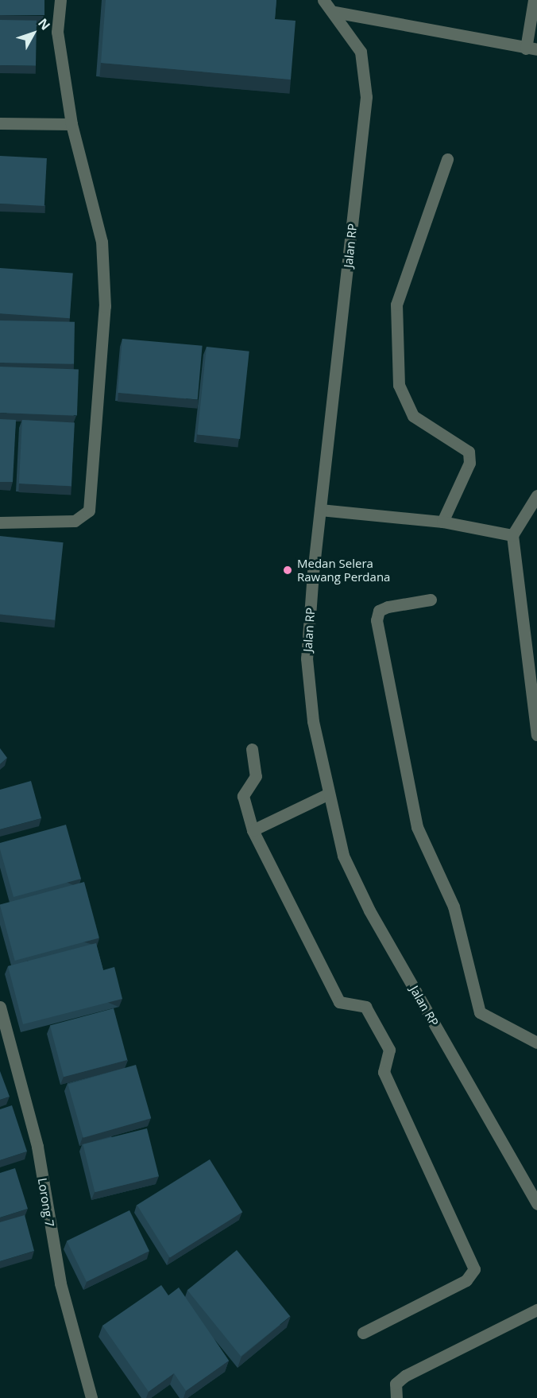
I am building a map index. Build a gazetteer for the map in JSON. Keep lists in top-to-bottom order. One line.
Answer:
{"streets":{"street":["Jalan RP","Lorong 7"]},"places":["Medan Selera Rawang Perdana"],"north":"top right"}
